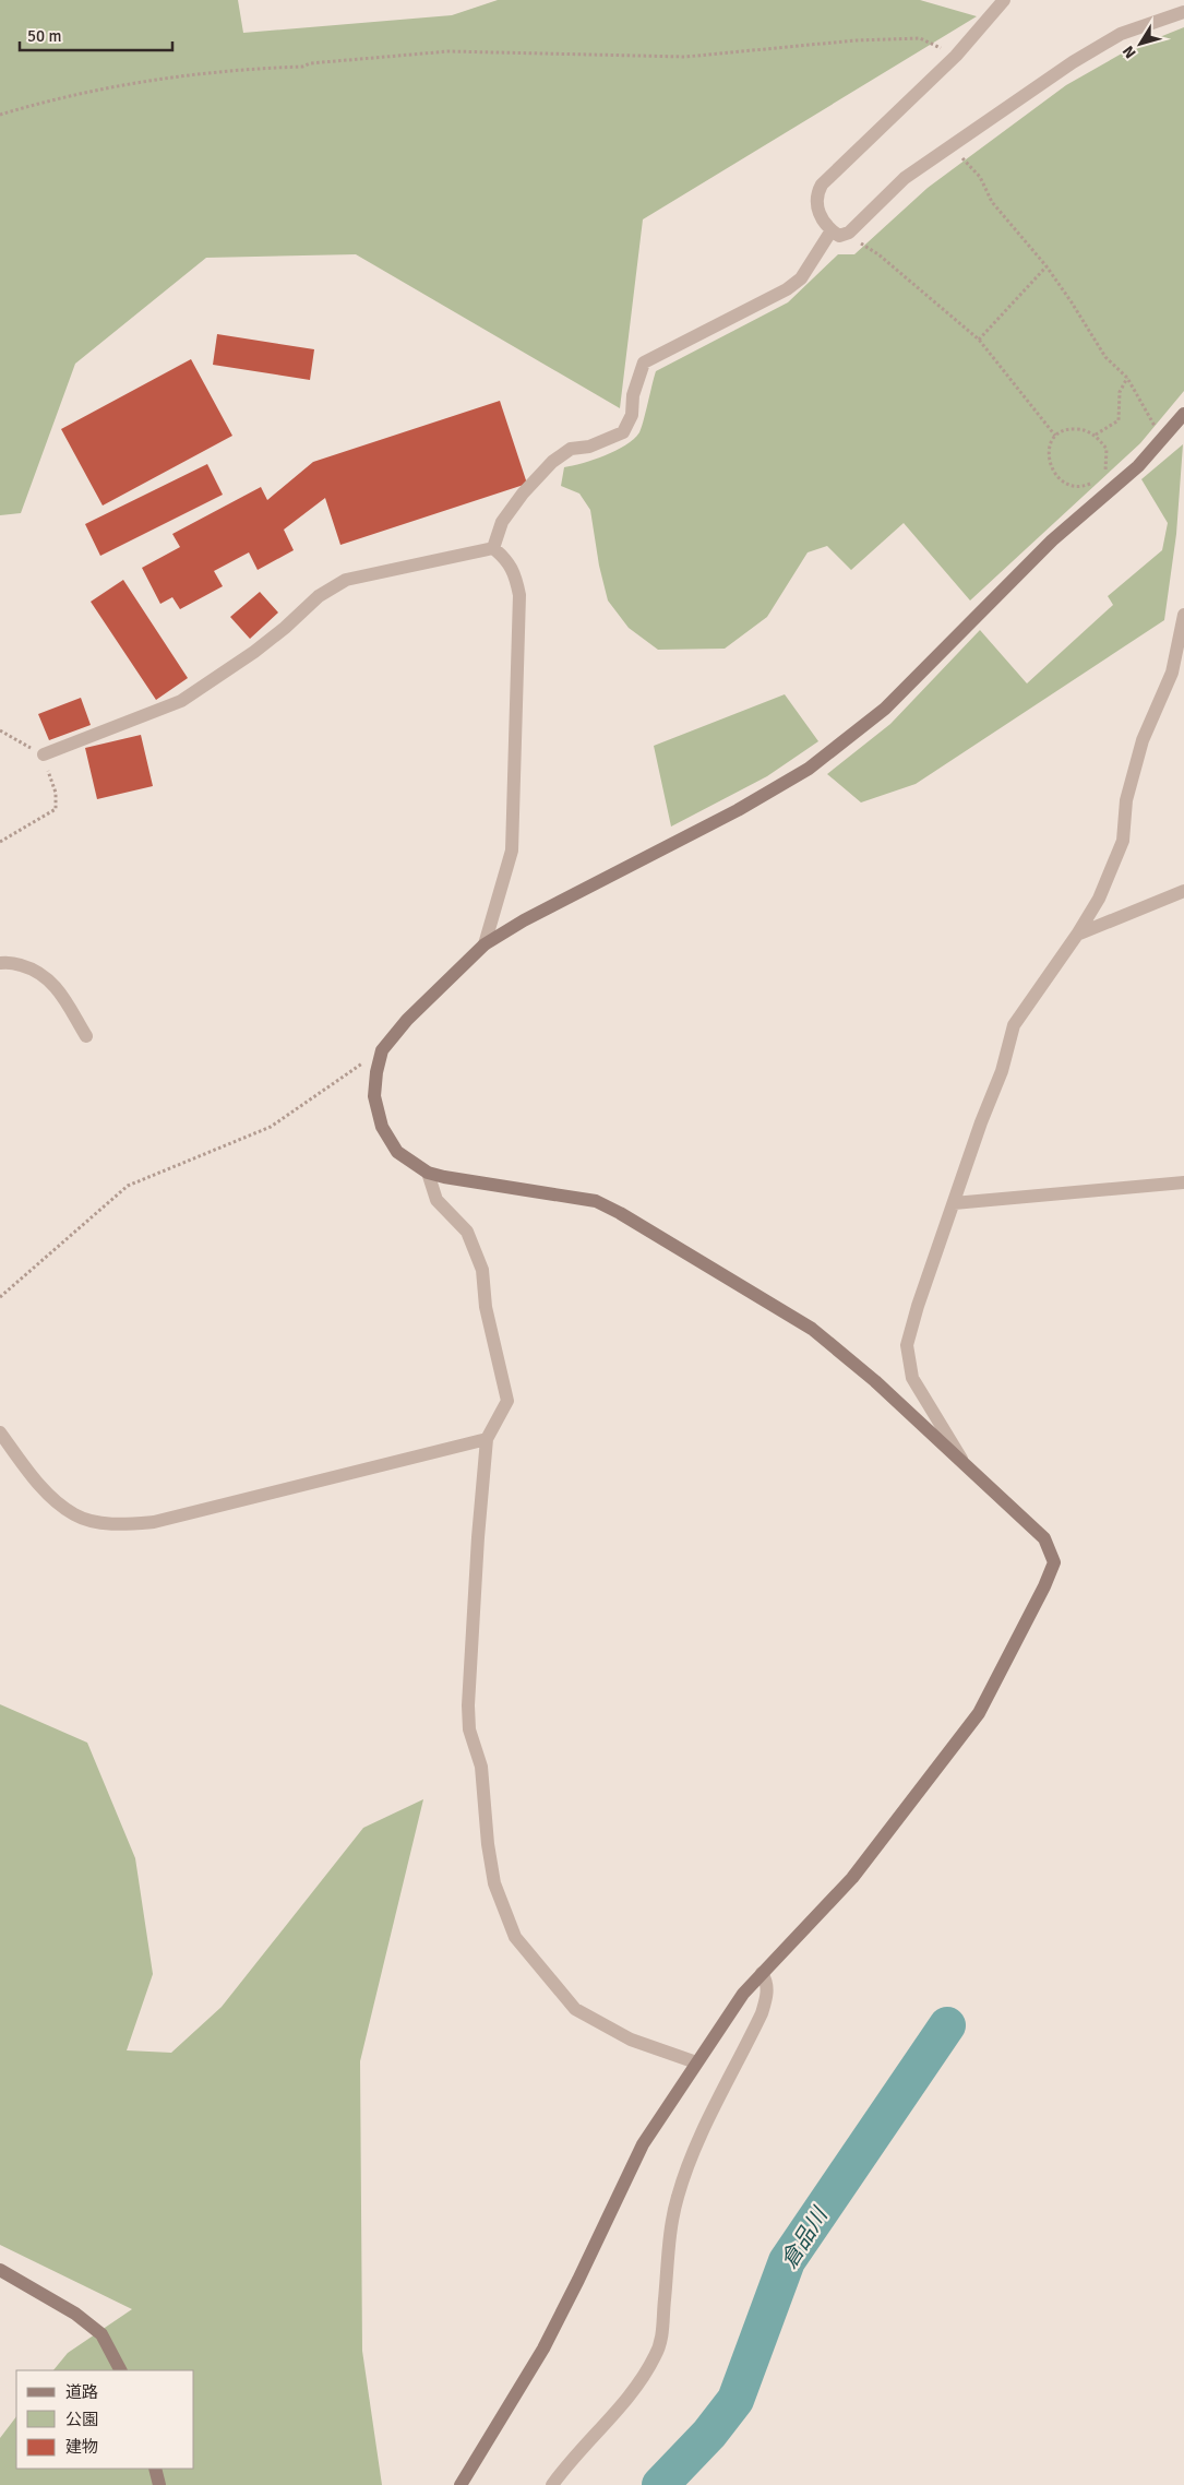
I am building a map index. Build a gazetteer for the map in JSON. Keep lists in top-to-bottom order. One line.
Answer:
{"water":["倉品川"],"legend":["道路","公園","建物"],"scale_bar":"50 m","north":"bottom left"}
